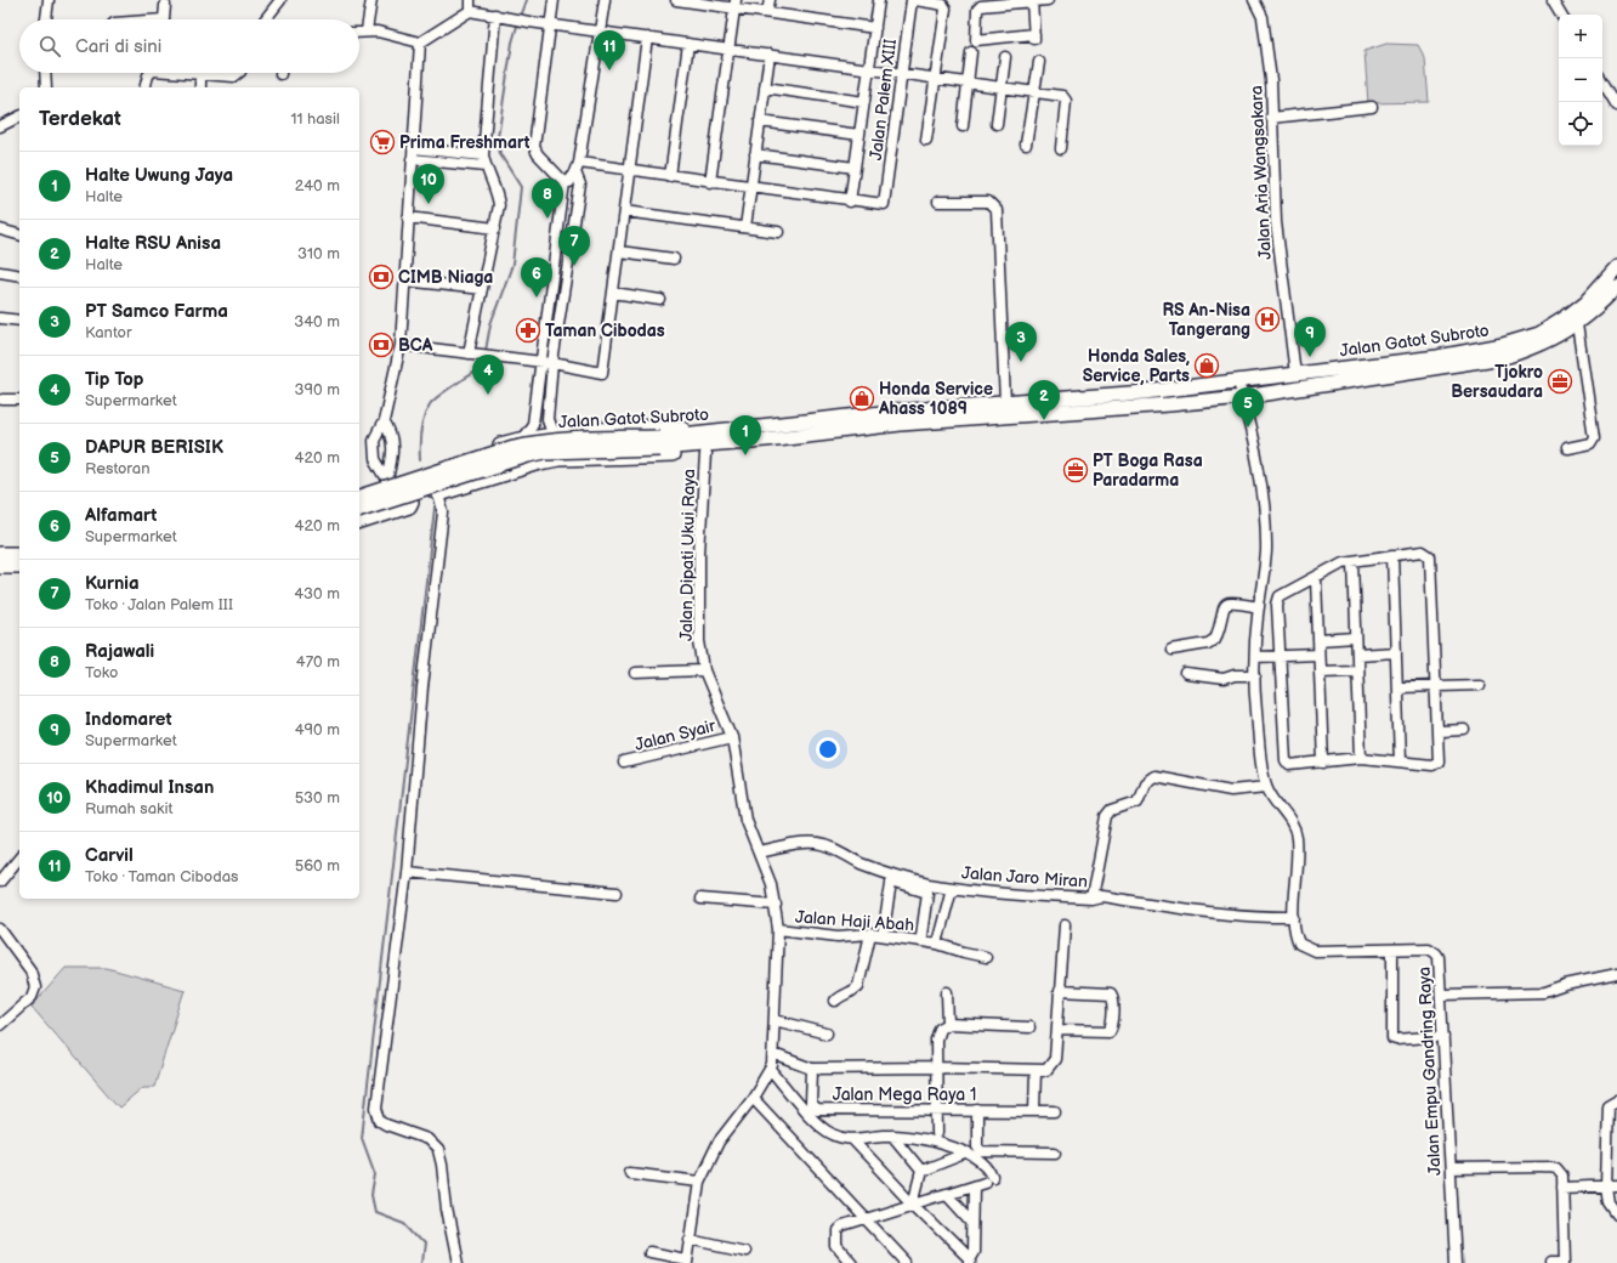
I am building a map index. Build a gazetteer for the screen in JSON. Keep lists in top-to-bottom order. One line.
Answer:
{"streets":{"highway":["Jalan Gatot Subroto"],"street":["Jalan Palem XIII","Jalan Aria Wangsakara","Jalan Dipati Ukui Raya","Jalan Syair","Jalan Jaro Miran","Jalan Haji Abah","Jalan Empu Gandring Raya","Jalan Mega Raya 1"]},"crossings":[["Jalan Aria Wangsakara","Jalan Gatot Subroto"],["Jalan Gatot Subroto","Jalan Empu Gandring Raya"],["Jalan Dipati Ukui Raya","Jalan Syair"],["Jalan Dipati Ukui Raya","Jalan Jaro Miran"],["Jalan Dipati Ukui Raya","Jalan Haji Abah"],["Jalan Jaro Miran","Jalan Empu Gandring Raya"]],"places":{"supermarket":["Prima Freshmart"],"bank":["CIMB Niaga","BCA"],"hospital":["RS An-Nisa Tangerang"],"pharmacy":["Taman Cibodas"],"shop":["Honda Sales, Service, Parts","Honda Service Ahass 1089"],"office":["Tjokro Bersaudara","PT Boga Rasa Paradarma"]},"page":{"map_buttons":["+","−"],"search":"Cari di sini","pins":["11","10","8","7","6","9","3","4","2","5","1"],"heading":["Terdekat","11 hasil"],"list":[{"mark":"1","name":"Halte Uwung Jaya","note":"Halte","value":"240 m"},{"mark":"2","name":"Halte RSU Anisa","note":"Halte","value":"310 m"},{"mark":"3","name":"PT Samco Farma","note":"Kantor","value":"340 m"},{"mark":"4","name":"Tip Top","note":"Supermarket","value":"390 m"},{"mark":"5","name":"DAPUR BERISIK","note":"Restoran","value":"420 m"},{"mark":"6","name":"Alfamart","note":"Supermarket","value":"420 m"},{"mark":"7","name":"Kurnia","note":"Toko · Jalan Palem III","value":"430 m"},{"mark":"8","name":"Rajawali","note":"Toko","value":"470 m"},{"mark":"9","name":"Indomaret","note":"Supermarket","value":"490 m"},{"mark":"10","name":"Khadimul Insan","note":"Rumah sakit","value":"530 m"},{"mark":"11","name":"Carvil","note":"Toko · Taman Cibodas","value":"560 m"}]}}
